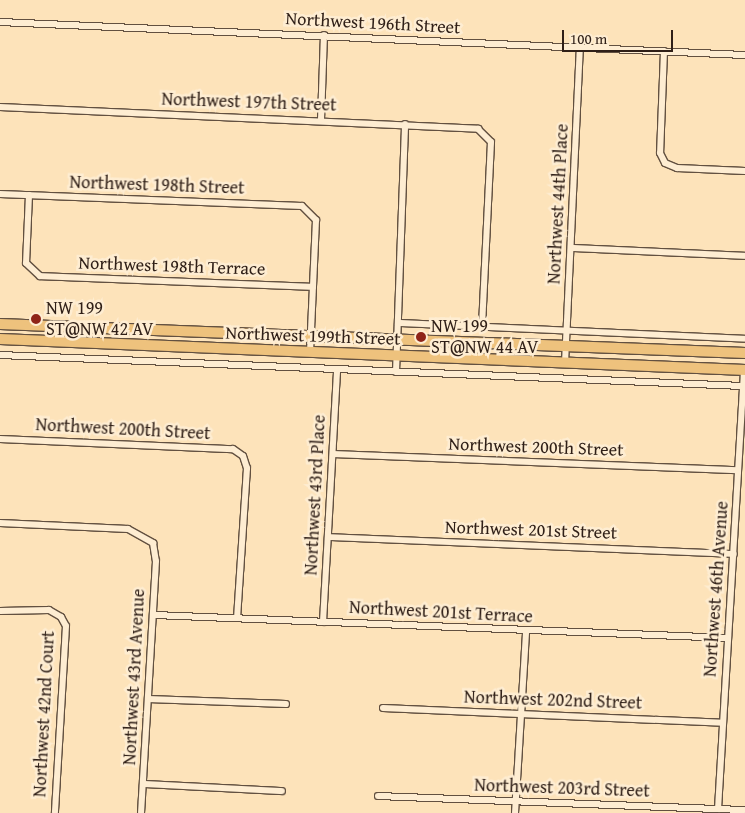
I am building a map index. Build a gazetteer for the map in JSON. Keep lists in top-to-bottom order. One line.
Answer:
{"streets":{"main road":["Northwest 199th Street"],"street":["Northwest 196th Street","Northwest 197th Street","Northwest 198th Street","Northwest 44th Place","Northwest 198th Terrace","Northwest 200th Street","Northwest 43rd Place","Northwest 201st Street","Northwest 46th Avenue","Northwest 201st Terrace","Northwest 43rd Avenue","Northwest 202nd Street","Northwest 42nd Court","Northwest 203rd Street"]},"crossings":[["Northwest 196th Street","Northwest 44th Place"],["Northwest 198th Street","Northwest 198th Terrace"],["Northwest 44th Place","Northwest 199th Street"],["Northwest 199th Street","Northwest 46th Avenue"],["Northwest 200th Street","Northwest 43rd Place"],["Northwest 200th Street","Northwest 46th Avenue"],["Northwest 200th Street","Northwest 201st Terrace"],["Northwest 43rd Place","Northwest 201st Street"],["Northwest 43rd Place","Northwest 201st Terrace"],["Northwest 201st Street","Northwest 46th Avenue"],["Northwest 46th Avenue","Northwest 201st Terrace"],["Northwest 46th Avenue","Northwest 202nd Street"],["Northwest 46th Avenue","Northwest 203rd Street"],["Northwest 201st Terrace","Northwest 43rd Avenue"]],"places":["NW 199 ST@NW 42 AV","NW 199 ST@NW 44 AV"],"scale_bar":"100 m"}
